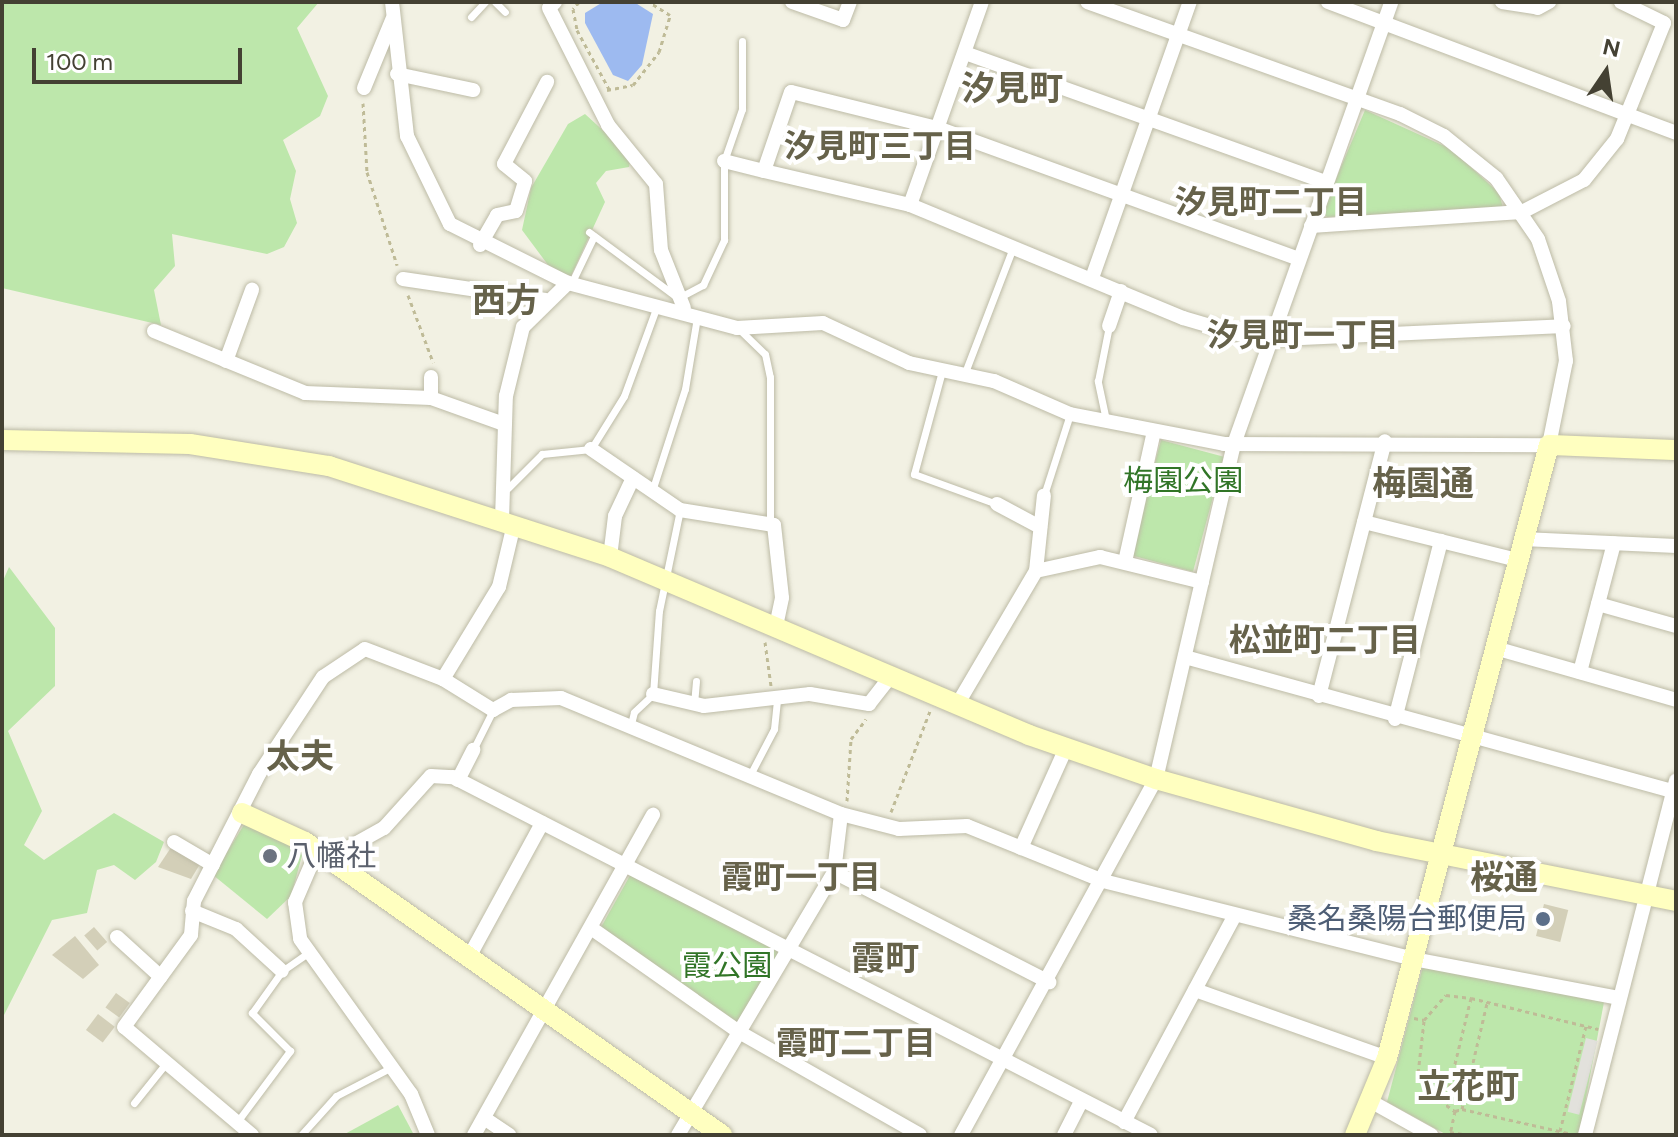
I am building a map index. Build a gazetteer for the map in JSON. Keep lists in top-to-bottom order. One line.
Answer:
{"districts":["汐見町","汐見町三丁目","汐見町二丁目","西方","汐見町一丁目","梅園通","松並町二丁目","太夫","霞町一丁目","桜通","霞町","霞町二丁目","立花町"],"parks":["梅園公園","霞公園"],"places":["八幡社","桑名桑陽台郵便局"],"scale_bar":"100 m","north":"top"}
